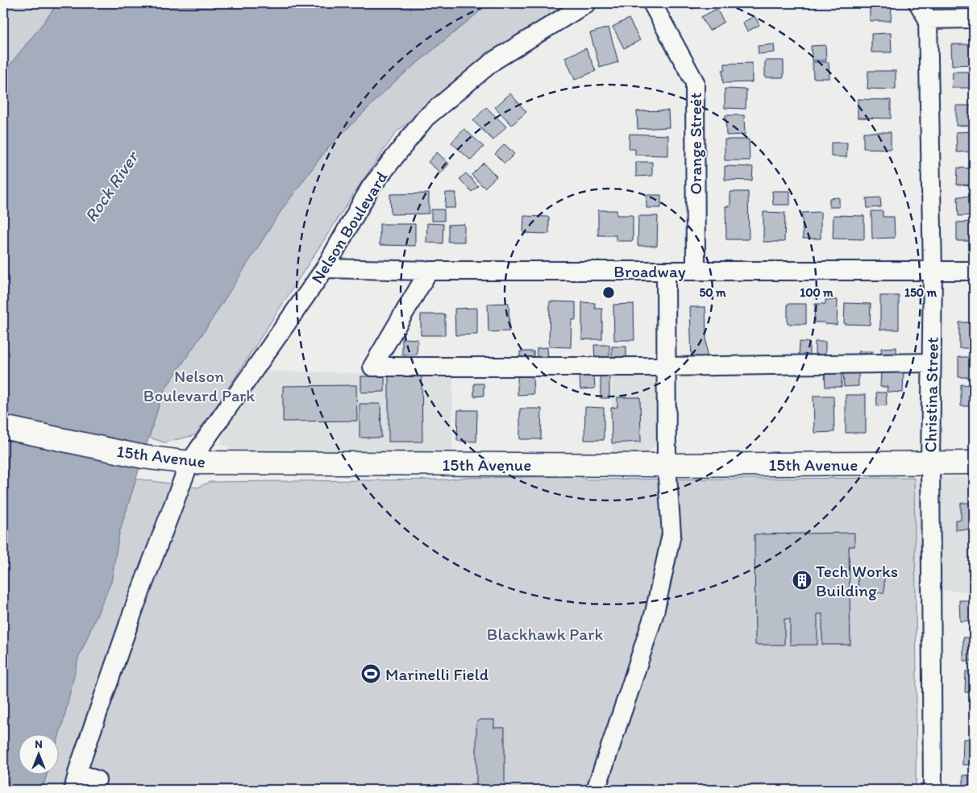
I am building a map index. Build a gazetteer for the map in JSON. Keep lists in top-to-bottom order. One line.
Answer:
{"streets":{"main road":["15th Avenue"],"street":["Orange Street","Nelson Boulevard","Broadway","Christina Street"]},"crossings":[["Orange Street","Broadway"],["Nelson Boulevard","Broadway"],["Nelson Boulevard","15th Avenue"],["Broadway","Christina Street"],["Christina Street","15th Avenue"]],"water":["Rock River"],"parks":["Nelson Boulevard Park","Blackhawk Park"],"places":{"building":["Tech Works Building"],"sports":["Marinelli Field"]},"north":"top","rings":["50 m","100 m","150 m"]}
